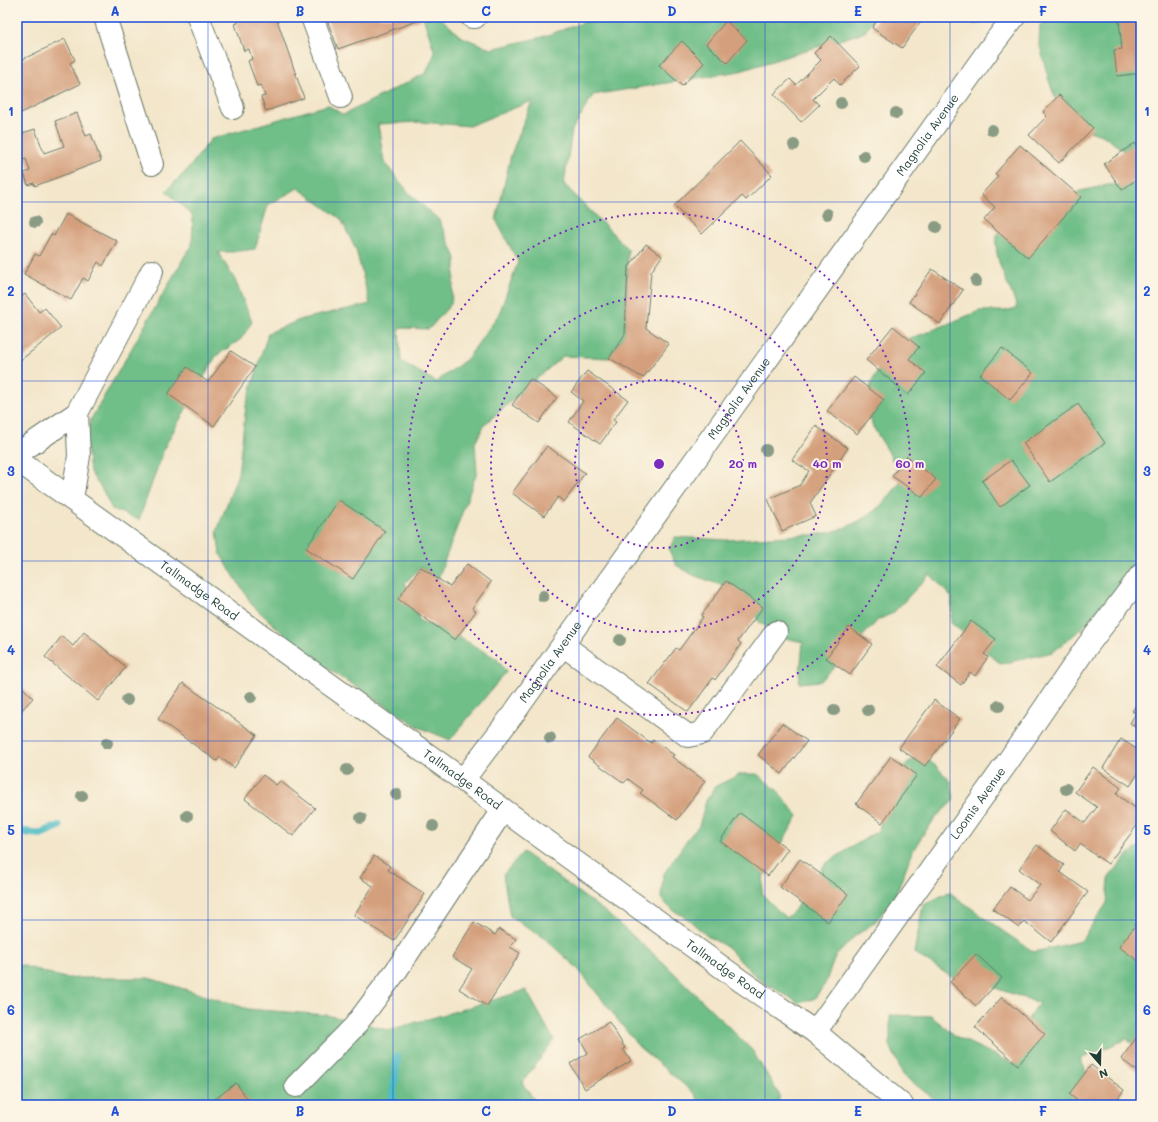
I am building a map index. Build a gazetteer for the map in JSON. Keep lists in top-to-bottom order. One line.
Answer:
{"streets":{"street":["Magnolia Avenue","Tallmadge Road","Loomis Avenue"]},"crossings":[["Magnolia Avenue","Tallmadge Road"],["Tallmadge Road","Loomis Avenue"]],"north":"bottom","grid":{"columns":["A","B","C","D","E","F"],"rows":["1","2","3","4","5","6"]},"rings":["20 m","40 m","60 m"]}
